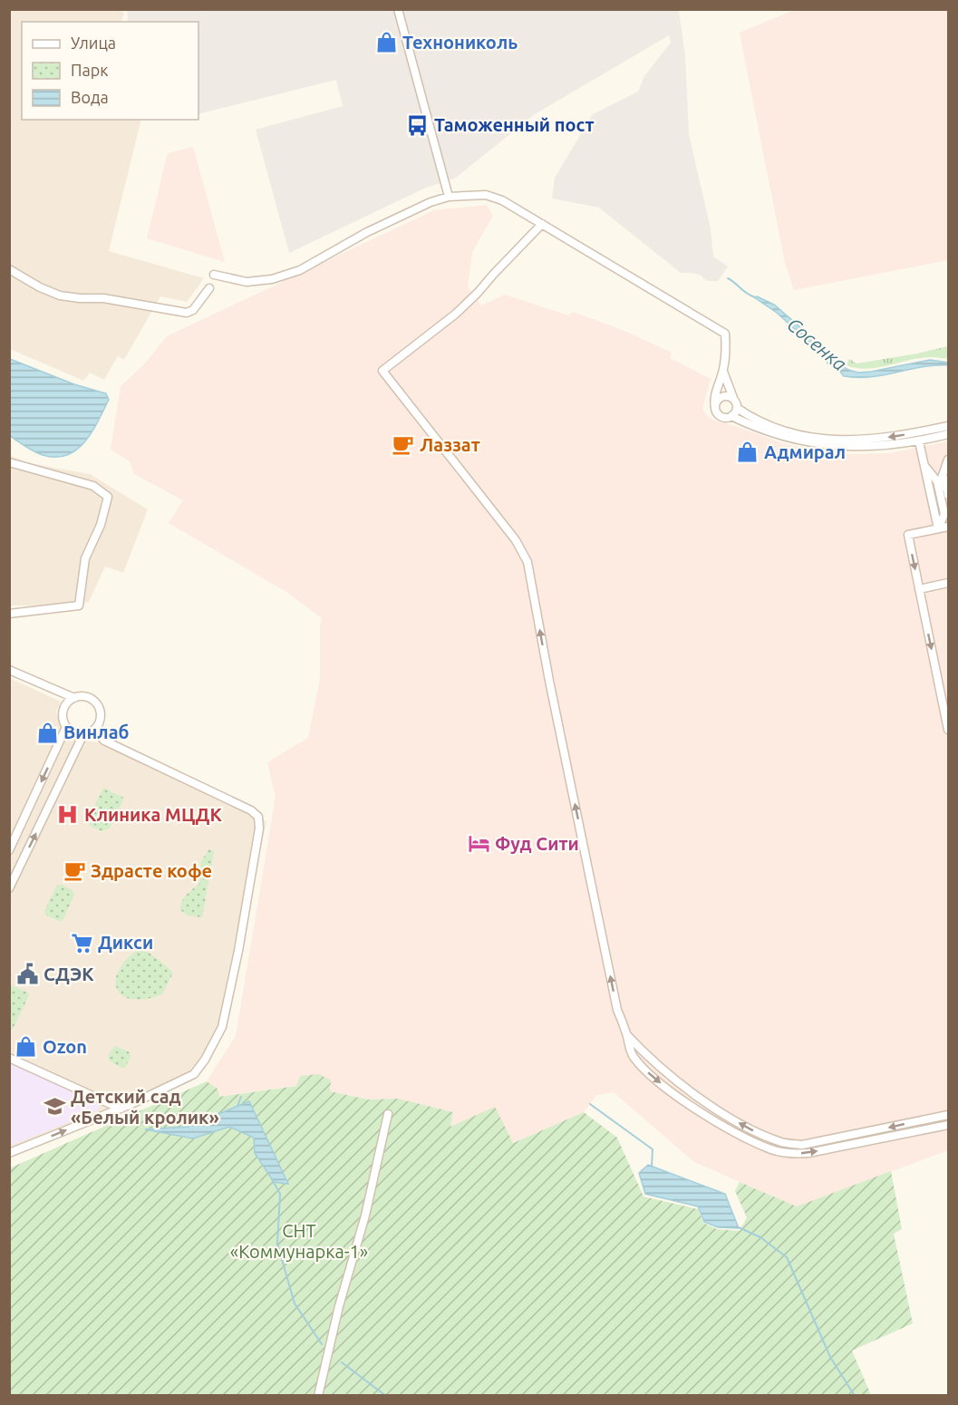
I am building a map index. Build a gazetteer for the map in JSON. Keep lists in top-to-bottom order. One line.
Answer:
{"water":["Сосенка"],"parks":["СНТ «Коммунарка-1»"],"places":{"shop":["Технониколь","Адмирал","Винлаб","Ozon"],"bus stop":["Таможенный пост"],"cafe":["Лаззат","Здрасте кофе"],"hospital":["Клиника МЦДК"],"hotel":["Фуд Сити"],"supermarket":["Дикси"],"public building":["СДЭК"],"school or university":["Детский сад «Белый кролик»"]},"legend":["Улица","Парк","Вода"]}
